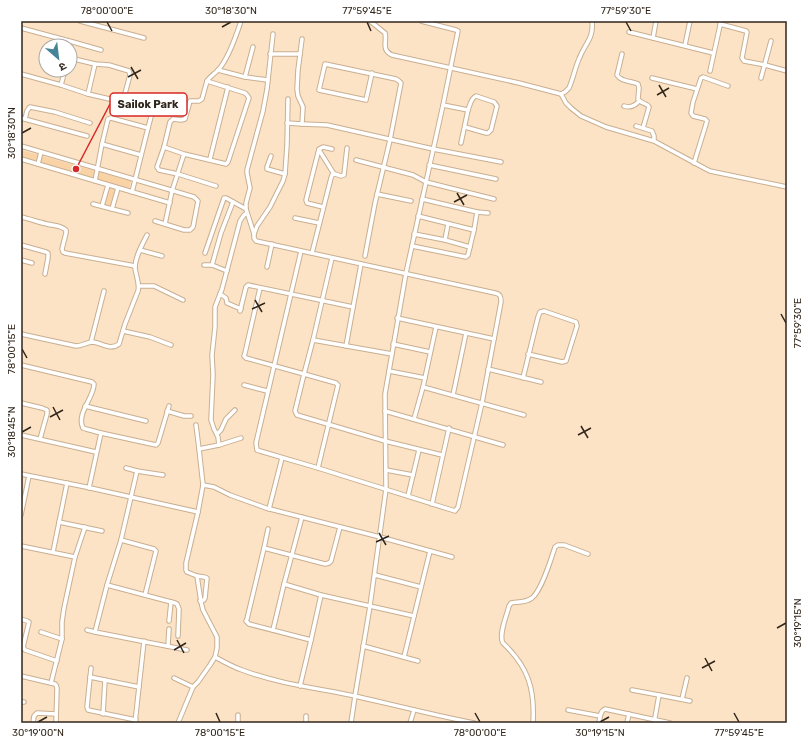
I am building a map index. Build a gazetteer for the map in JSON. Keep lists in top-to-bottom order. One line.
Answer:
{"places":["Sailok Park"],"north":"bottom right","coordinates":["78°00'00\"E","30°18'30\"N","77°59'45\"E","77°59'30\"E","78°00'15\"E","30°18'45\"N","30°19'15\"N","30°19'00\"N"]}
